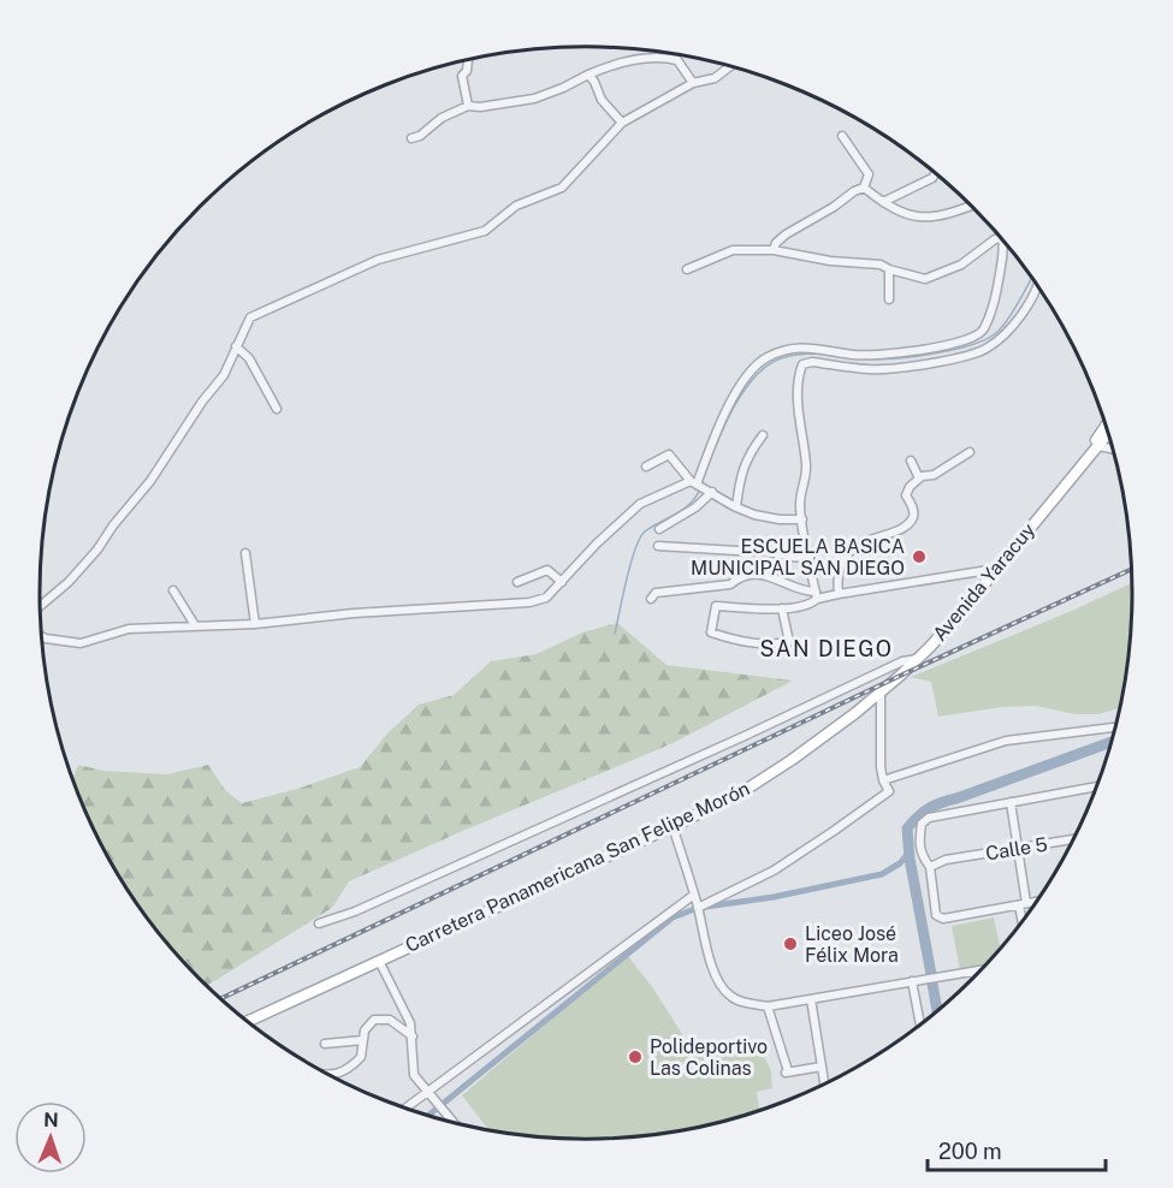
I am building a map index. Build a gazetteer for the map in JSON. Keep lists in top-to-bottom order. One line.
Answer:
{"streets":{"main road":["Avenida Yaracuy","Carretera Panamericana San Felipe Morón"],"street":["Calle 5"]},"crossings":[["Avenida Yaracuy","Carretera Panamericana San Felipe Morón"]],"districts":["SAN DIEGO"],"places":["ESCUELA BASICA MUNICIPAL SAN DIEGO","Liceo José Félix Mora","Polideportivo Las Colinas"],"scale_bar":"200 m","north":"top"}
